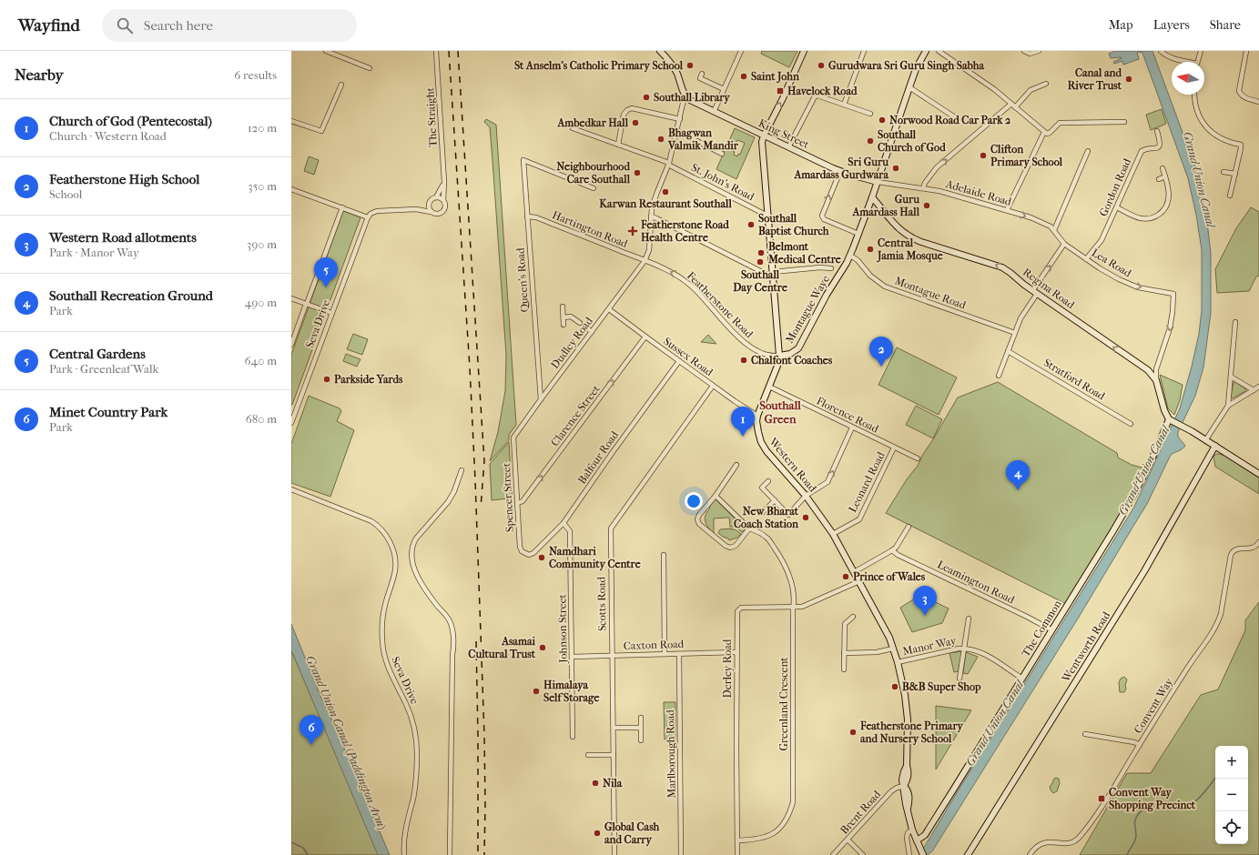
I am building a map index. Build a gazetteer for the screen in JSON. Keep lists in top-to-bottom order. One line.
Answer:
{"streets":{"street":["The Straight","King Street","St. John's Road","Gordon Road","Adelaide Road","Hartington Road","Lea Road","Queen's Road","Regina Road","Montague Road","Featherstone Road","Montague Waye","Seva Drive","Dudley Road","Sussex Road","Stratford Road","Florence Road","Clarence Street","Balfour Road","Western Road","Leonard Road","Spencer Street","Leamington Road","Scotts Road","Johnson Street","The Common","Caxton Road","Manor Way","Wentworth Road","Derley Road","Greenland Crescent","Convent Way","Marlborough Road","Brent Road"]},"crossings":[["King Street","Adelaide Road"],["King Street","Montague Waye"],["King Street","Western Road"],["St. John's Road","Western Road"],["Gordon Road","Lea Road"],["Adelaide Road","Lea Road"],["Adelaide Road","Montague Waye"],["Hartington Road","Queen's Road"],["Hartington Road","Featherstone Road"],["Hartington Road","Dudley Road"],["Queen's Road","Dudley Road"],["Regina Road","Montague Waye"],["Regina Road","The Common"],["Montague Road","Montague Waye"],["Featherstone Road","Montague Waye"],["Featherstone Road","Dudley Road"],["Featherstone Road","Western Road"],["Montague Waye","Western Road"],["Dudley Road","Sussex Road"],["Dudley Road","Spencer Street"],["Sussex Road","Clarence Street"],["Sussex Road","Balfour Road"],["Sussex Road","Western Road"],["Sussex Road","Scotts Road"],["Florence Road","Western Road"],["Florence Road","Leonard Road"],["Clarence Street","Spencer Street"],["Balfour Road","Spencer Street"],["Balfour Road","Johnson Street"],["Western Road","Leonard Road"],["Western Road","Manor Way"],["Western Road","Derley Road"],["Western Road","Brent Road"],["Leamington Road","The Common"],["Scotts Road","Caxton Road"],["Johnson Street","Caxton Road"],["The Common","Manor Way"],["Caxton Road","Derley Road"],["Caxton Road","Marlborough Road"],["Derley Road","Greenland Crescent"]],"one_way":["Regina Road","Featherstone Road","Clarence Street"],"districts":["Southall Green"],"water":["Grand Union Canal","Grand Union Canal (Paddington Arm)"],"places":{"other":["St Anselm's Catholic Primary School","Gurudwara Sri Guru Singh Sabha","Saint John","Canal and River Trust","Southall Library","Norwood Road Car Park 2","Ambedkar Hall","Bhagwan Valmik Mandir","Southall Church of God","Clifton Primary School","Sri Guru Amardass Gurdwara","Neighbourhood Care Southall","Karwan Restaurant Southall","Guru Amardass Hall","Southall Baptist Church","Central Jamia Mosque","Belmont Medical Centre","Southall Day Centre","Chalfont Coaches","Parkside Yards","New Bharat Coach Station","Namdhari Community Centre","Prince of Wales","Asamai Cultural Trust","B&B Super Shop","Himalaya Self Storage","Featherstone Primary and Nursery School","Nila","Global Cash and Carry"],"transit":["Havelock Road","Convent Way Shopping Precinct"],"health":["Featherstone Road Health Centre"]},"north":"left","page":{"header":"Wayfind","search":"Search here","nav":["Map","Layers","Share"],"heading":["Nearby","6 results"],"list":[{"mark":"1","name":"Church of God (Pentecostal)","note":"Church · Western Road","value":"120 m"},{"mark":"2","name":"Featherstone High School","note":"School","value":"350 m"},{"mark":"3","name":"Western Road allotments","note":"Park · Manor Way","value":"390 m"},{"mark":"4","name":"Southall Recreation Ground","note":"Park","value":"490 m"},{"mark":"5","name":"Central Gardens","note":"Park · Greenleaf Walk","value":"640 m"},{"mark":"6","name":"Minet Country Park","note":"Park","value":"680 m"}],"pins":["5","2","1","4","3","6"],"map_buttons":["+","−"]}}
